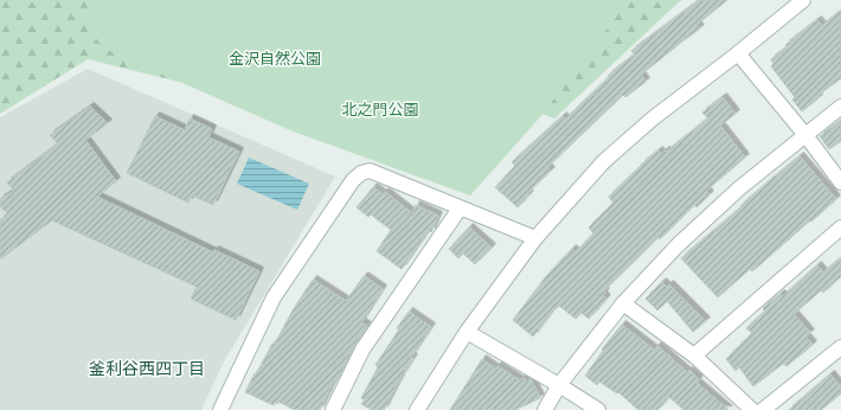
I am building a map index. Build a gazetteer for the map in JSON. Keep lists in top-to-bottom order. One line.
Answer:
{"districts":["釜利谷西四丁目"],"parks":["金沢自然公園","北之門公園"]}
